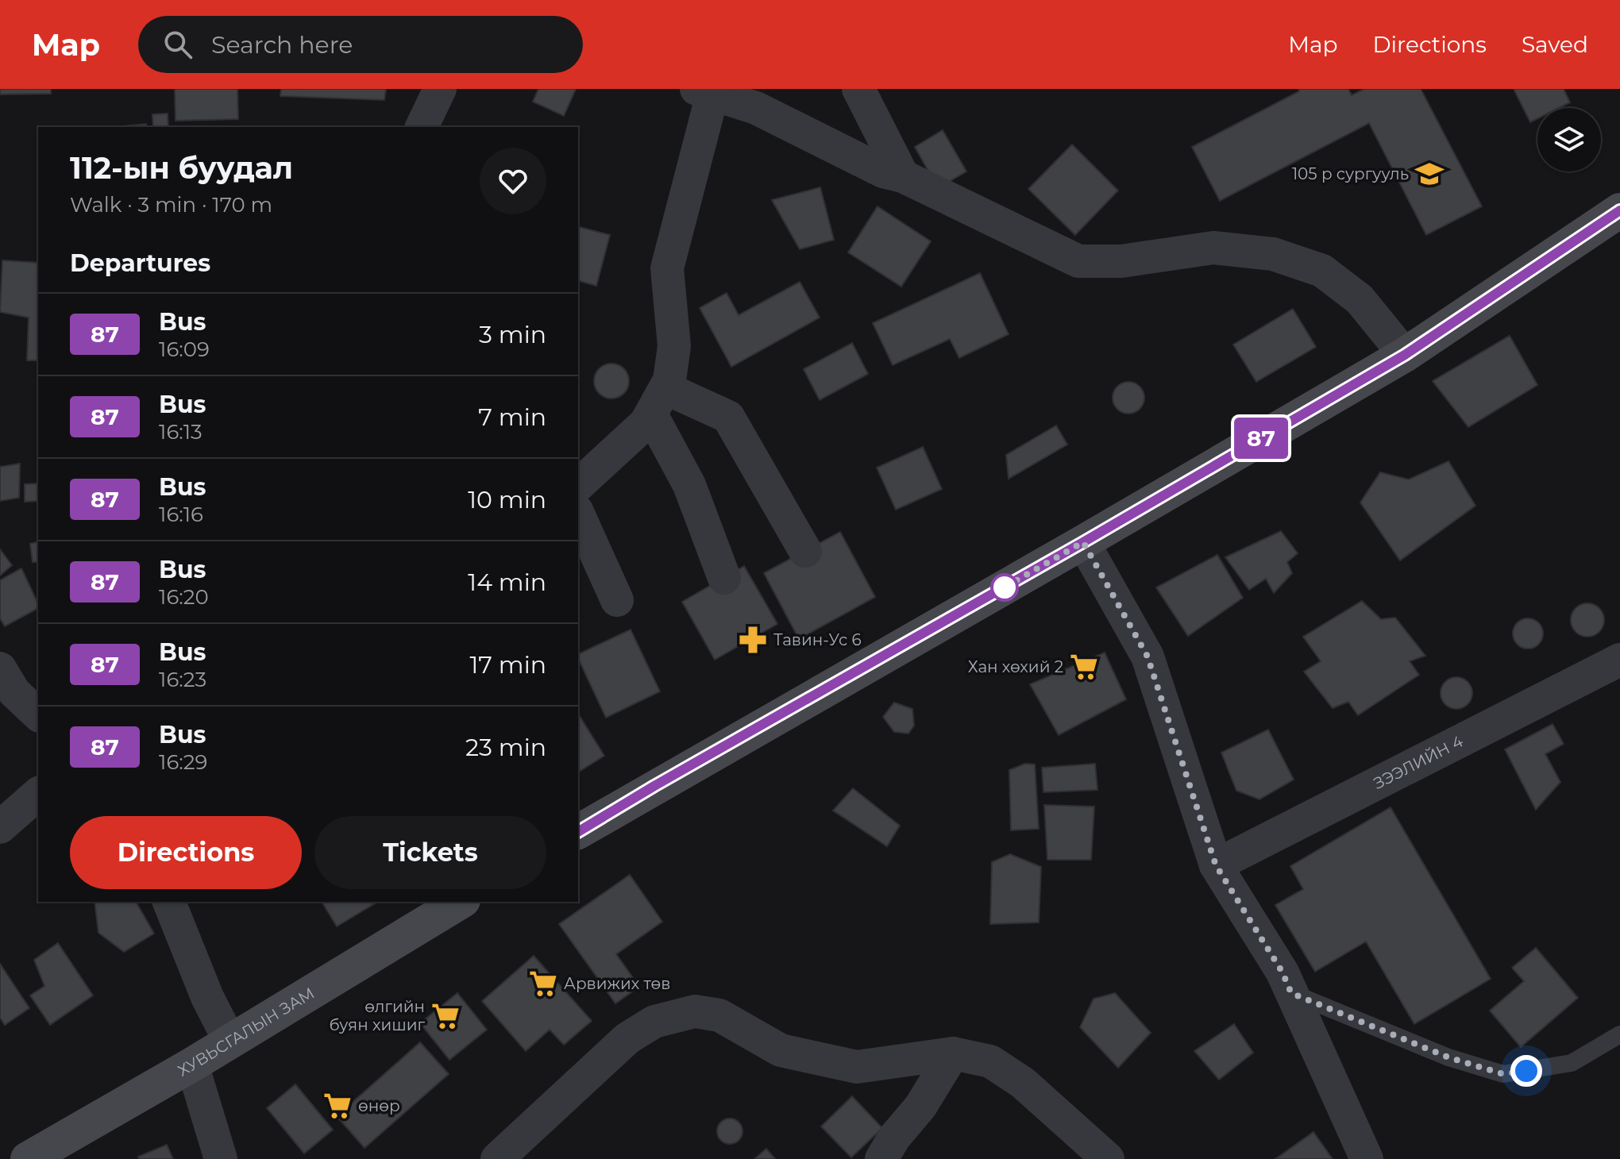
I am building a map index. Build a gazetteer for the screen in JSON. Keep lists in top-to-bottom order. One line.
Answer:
{"streets":{"main road":["ХУВЬСГАЛЫН ЗАМ"],"street":["ЗЭЭЛИЙН 4"]},"places":{"school or university":["105 р сургууль"],"pharmacy":["Тавин-Ус 6"],"supermarket":["Хан хөхий 2","Арвижих төв","өлгийн буян хишиг","өнөр"]},"lines":["bus line 87"],"page":{"header":"Map","search":"Search here","nav":["Map","Directions","Saved"],"on_map":"87","heading":[["112-ын буудал","Walk · 3 min · 170 m"],"Departures"],"list":[{"mark":"87","name":"Bus","note":"16:09","value":"3 min"},{"mark":"87","name":"Bus","note":"16:13","value":"7 min"},{"mark":"87","name":"Bus","note":"16:16","value":"10 min"},{"mark":"87","name":"Bus","note":"16:20","value":"14 min"},{"mark":"87","name":"Bus","note":"16:23","value":"17 min"},{"mark":"87","name":"Bus","note":"16:29","value":"23 min"}],"buttons":["Directions","Tickets"]}}
